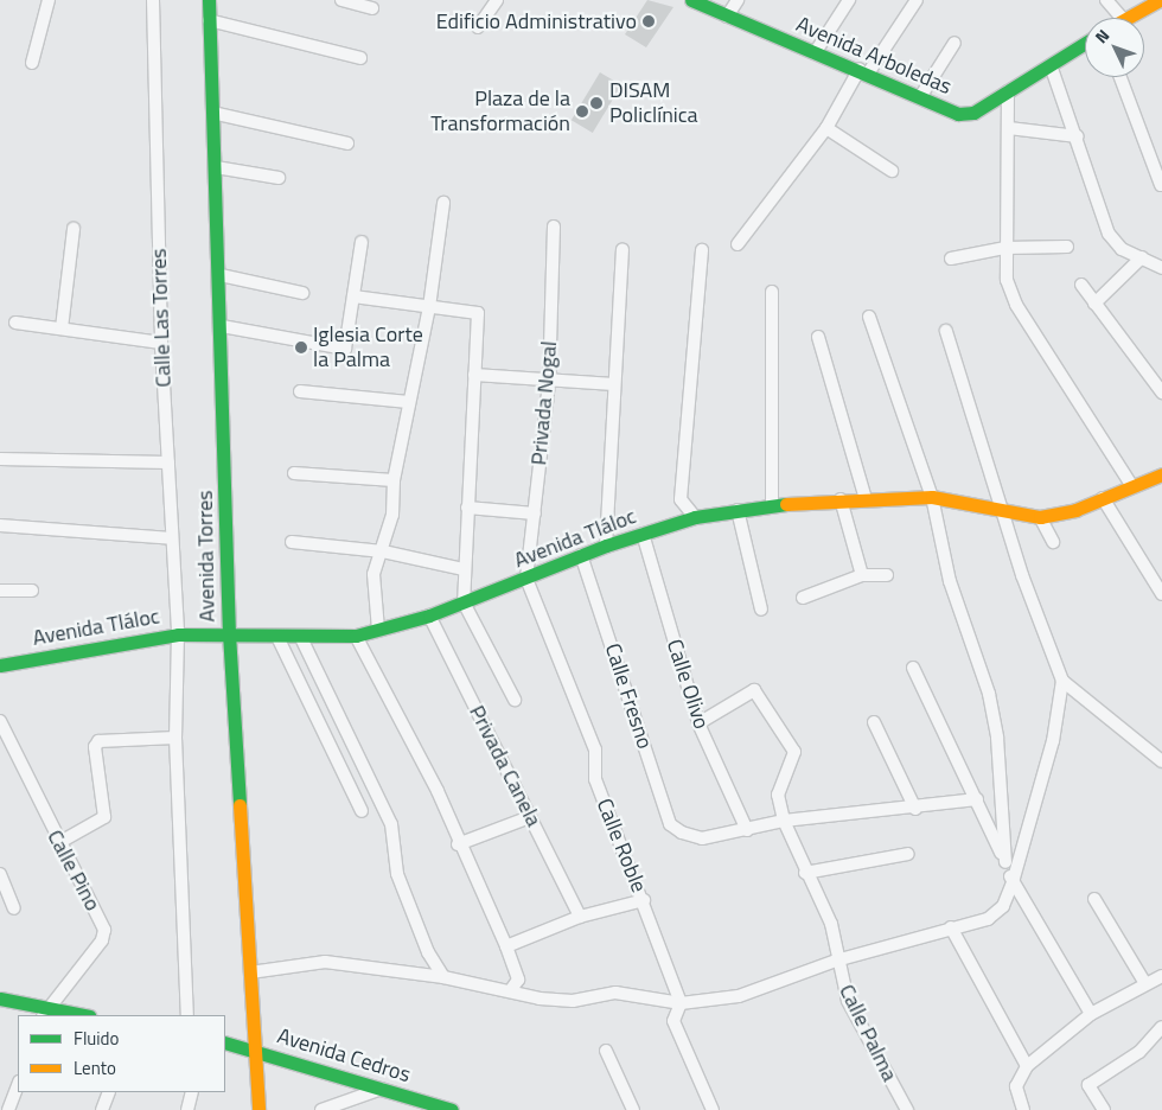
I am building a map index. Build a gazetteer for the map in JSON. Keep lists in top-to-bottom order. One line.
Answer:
{"streets":{"main road":["Avenida Arboledas","Avenida Tláloc","Avenida Torres","Avenida Cedros"],"street":["Calle Las Torres","Privada Nogal","Calle Olivo","Calle Fresno","Privada Canela","Calle Roble","Calle Pino","Calle Palma"]},"crossings":[["Calle Las Torres","Avenida Tláloc"],["Privada Nogal","Avenida Tláloc"],["Privada Nogal","Calle Roble"],["Avenida Tláloc","Avenida Torres"],["Avenida Tláloc","Calle Olivo"],["Avenida Tláloc","Calle Fresno"],["Avenida Tláloc","Privada Canela"],["Avenida Tláloc","Calle Roble"],["Avenida Torres","Avenida Cedros"],["Calle Olivo","Calle Fresno"],["Calle Olivo","Calle Palma"]],"places":["Edificio Administrativo","DISAM Policlínica","Plaza de la Transformación","Iglesia Corte la Palma"],"legend":["Fluido","Lento"],"north":"top left"}
